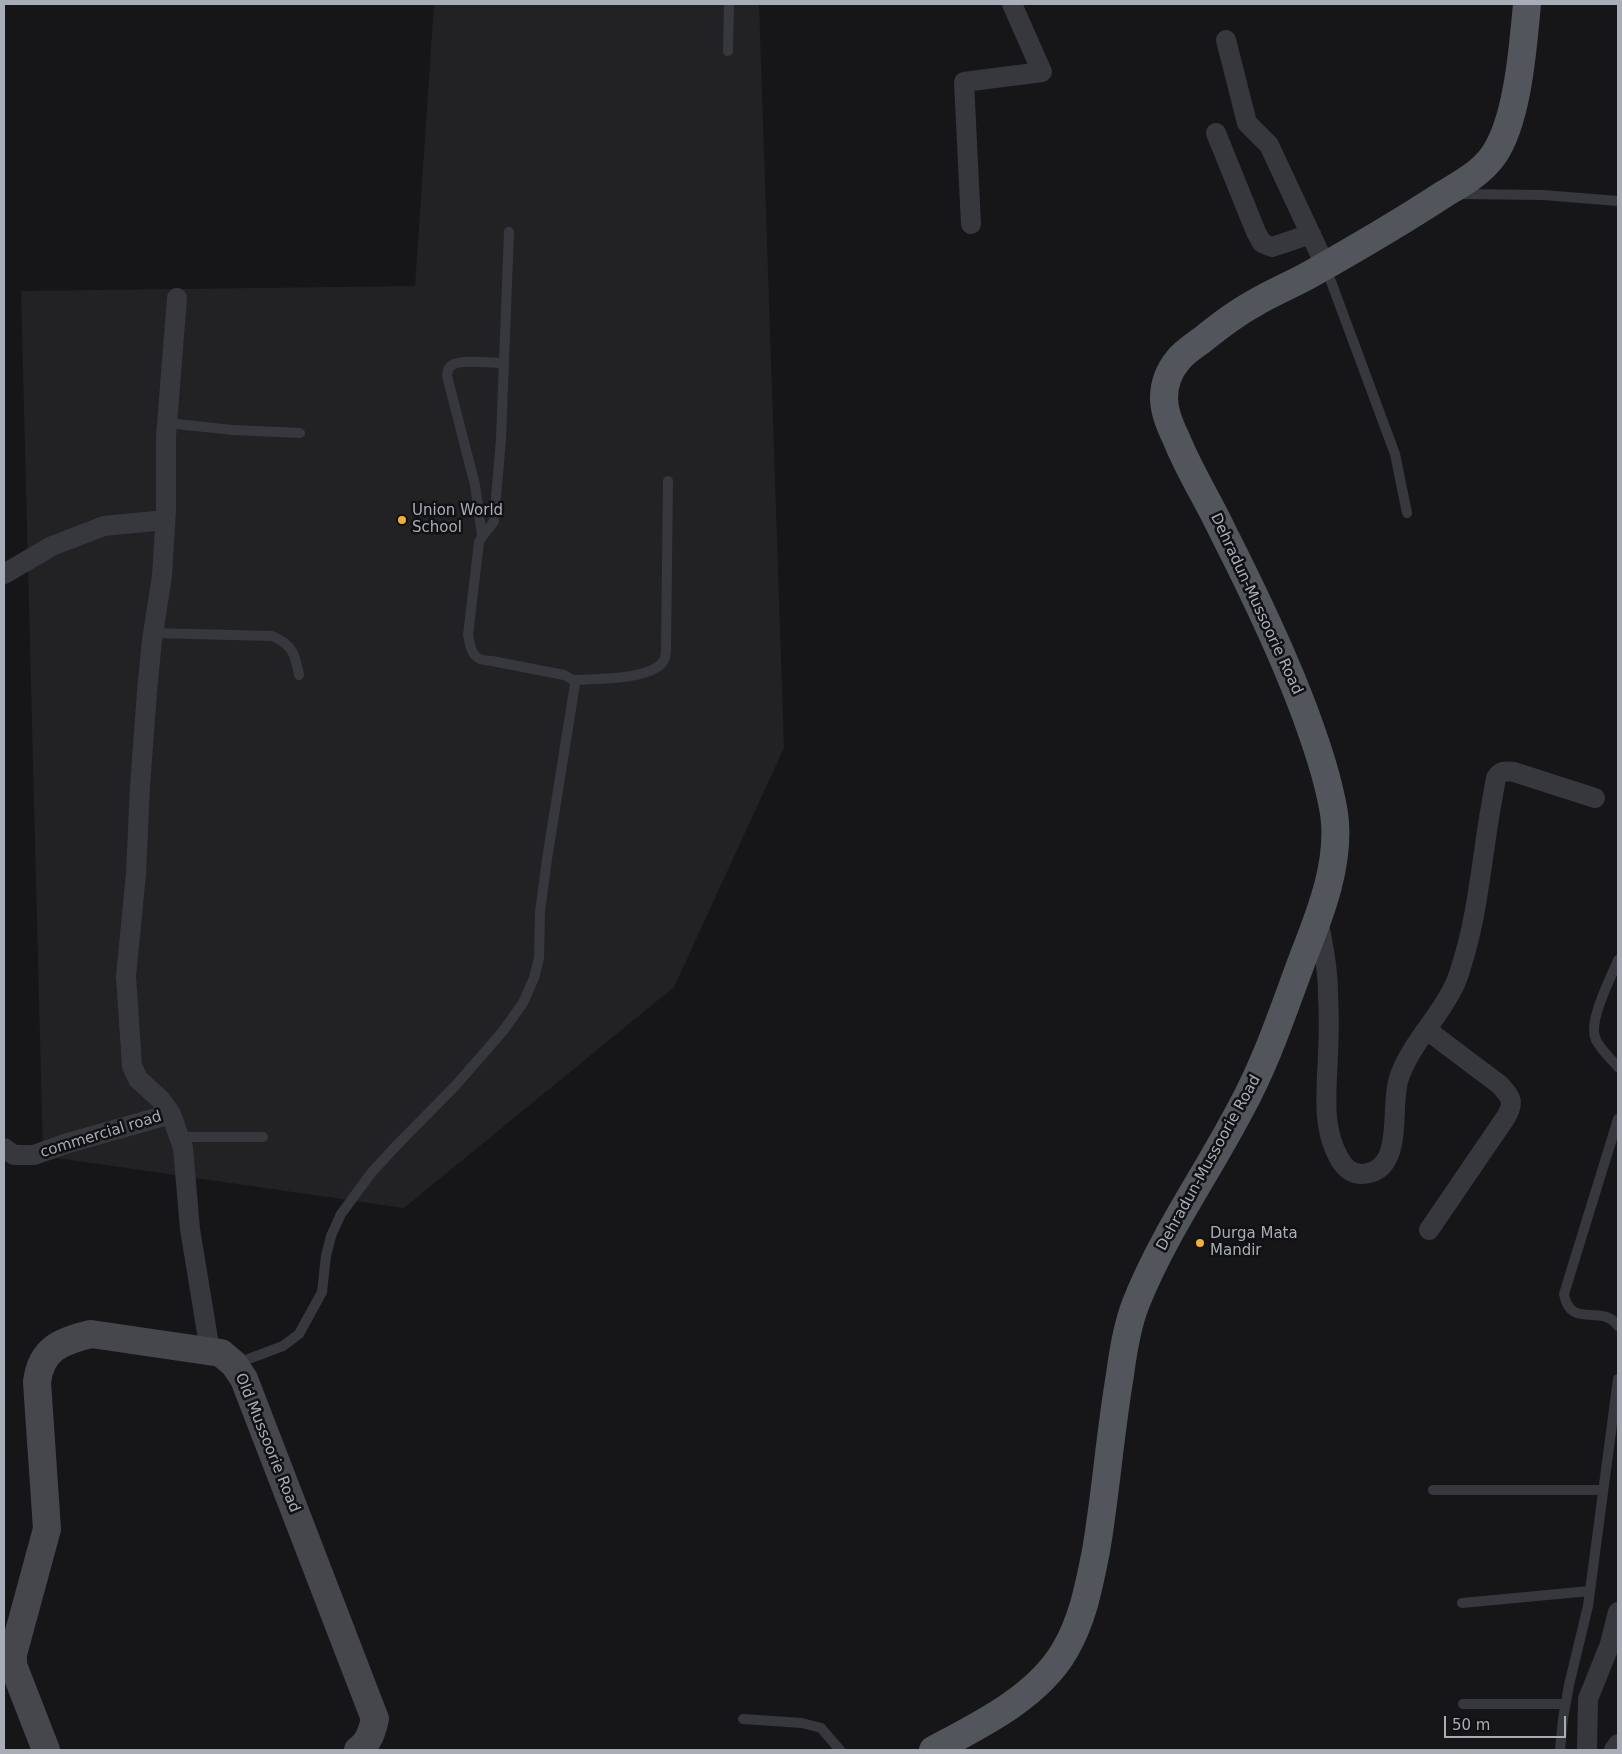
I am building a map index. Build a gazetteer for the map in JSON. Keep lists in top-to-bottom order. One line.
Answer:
{"streets":{"main road":["Dehradun-Mussoorie Road","Old Mussoorie Road"],"street":["commercial road"]},"places":["Union World School","Durga Mata Mandir"],"scale_bar":"50 m"}
